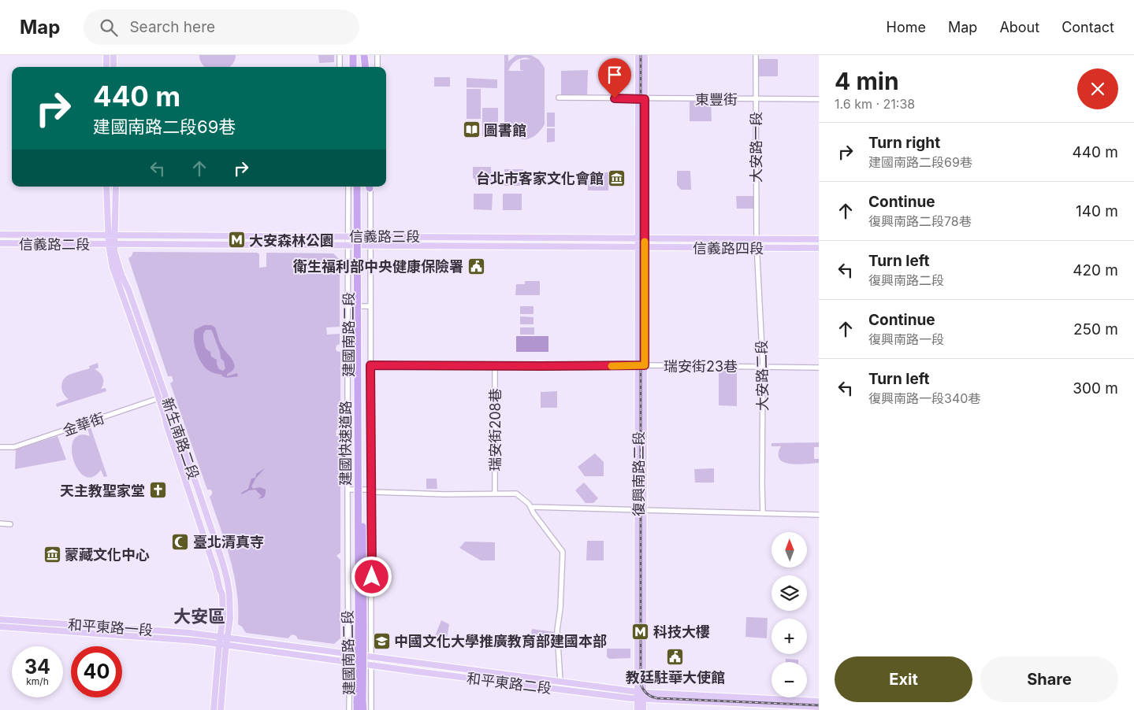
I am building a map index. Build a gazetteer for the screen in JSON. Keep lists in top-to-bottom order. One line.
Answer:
{"streets":{"highway":["建國快速道路"],"main road":["信義路三段","信義路二段","信義路四段","新生南路二段","復興南路二段","和平東路一段","和平東路二段"],"street":["東豐街","大安路一段","建國南路二段","瑞安街23巷","大安路二段","金華街","瑞安街208巷"]},"crossings":[["東豐街","大安路一段"],["東豐街","復興南路二段"],["大安路一段","信義路四段"],["大安路一段","大安路二段"],["信義路三段","信義路二段"],["信義路三段","信義路四段"],["信義路三段","建國南路二段"],["信義路三段","新生南路二段"],["信義路三段","復興南路二段"],["信義路二段","新生南路二段"],["信義路四段","大安路二段"],["信義路四段","復興南路二段"],["建國南路二段","瑞安街23巷"],["建國南路二段","和平東路二段"],["瑞安街23巷","大安路二段"],["瑞安街23巷","瑞安街208巷"],["瑞安街23巷","復興南路二段"],["金華街","新生南路二段"],["新生南路二段","和平東路一段"],["新生南路二段","和平東路二段"],["復興南路二段","和平東路二段"],["和平東路一段","和平東路二段"]],"districts":["大安區"],"places":{"library":["圖書館"],"museum":["台北市客家文化會館","蒙藏文化中心"],"metro station":["大安森林公園","科技大樓"],"public building":["衛生福利部中央健康保險署","教廷駐華大使館"],"church":["天主教聖家堂"],"mosque":["臺北清真寺"],"school or university":["中國文化大學推廣教育部建國本部"]},"north":"top","page":{"header":"Map","search":"Search here","nav":["Home","Map","About","Contact"],"heading":["4 min","1.6 km · 21:38"],"turn":["440 m","建國南路二段69巷"],"list":[{"name":"Turn right","note":"建國南路二段69巷","value":"440 m"},{"name":"Continue","note":"復興南路二段78巷","value":"140 m"},{"name":"Turn left","note":"復興南路二段","value":"420 m"},{"name":"Continue","note":"復興南路一段","value":"250 m"},{"name":"Turn left","note":"復興南路一段340巷","value":"300 m"}],"map_buttons":["+","−"],"speed":"34 km/h","limit":"40","buttons":["Exit","Share"]}}
